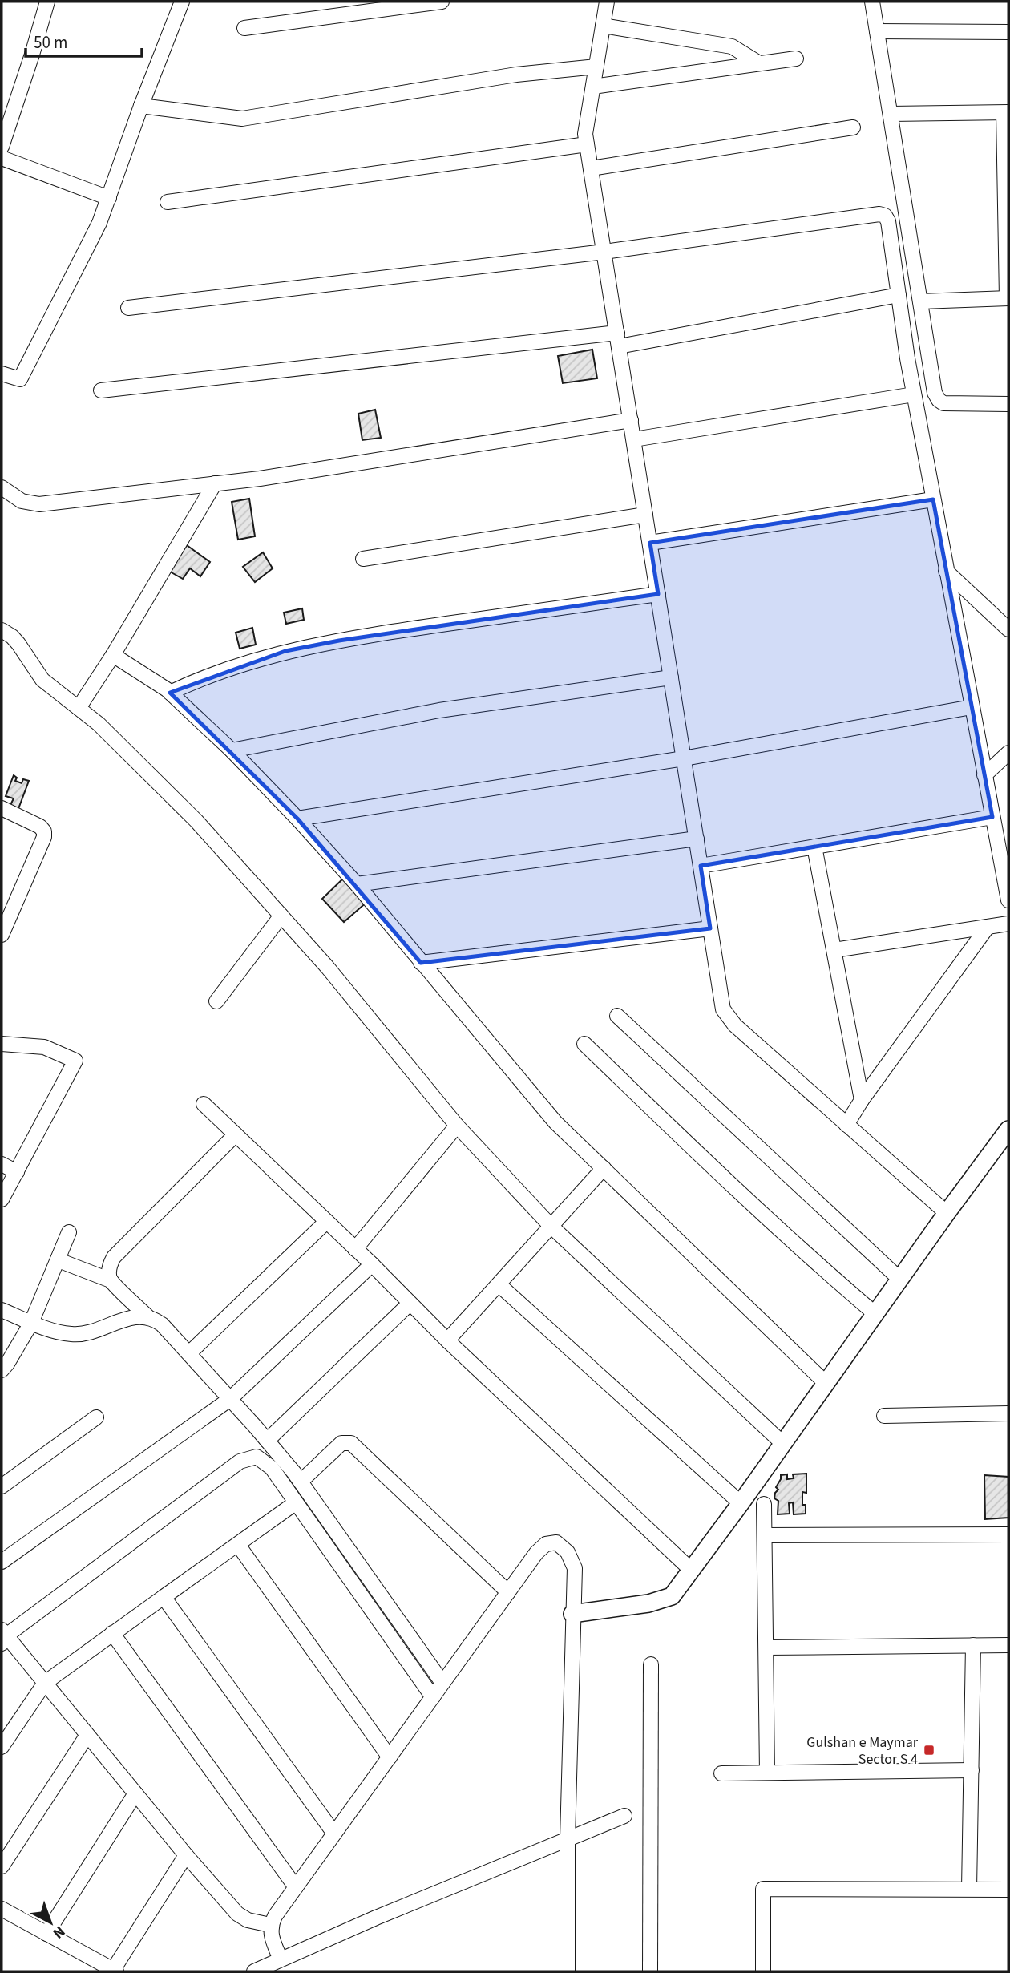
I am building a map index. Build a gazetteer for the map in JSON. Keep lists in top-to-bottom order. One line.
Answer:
{"places":{"transit":["Gulshan e Maymar Sector S 4"]},"scale_bar":"50 m","north":"bottom right"}
